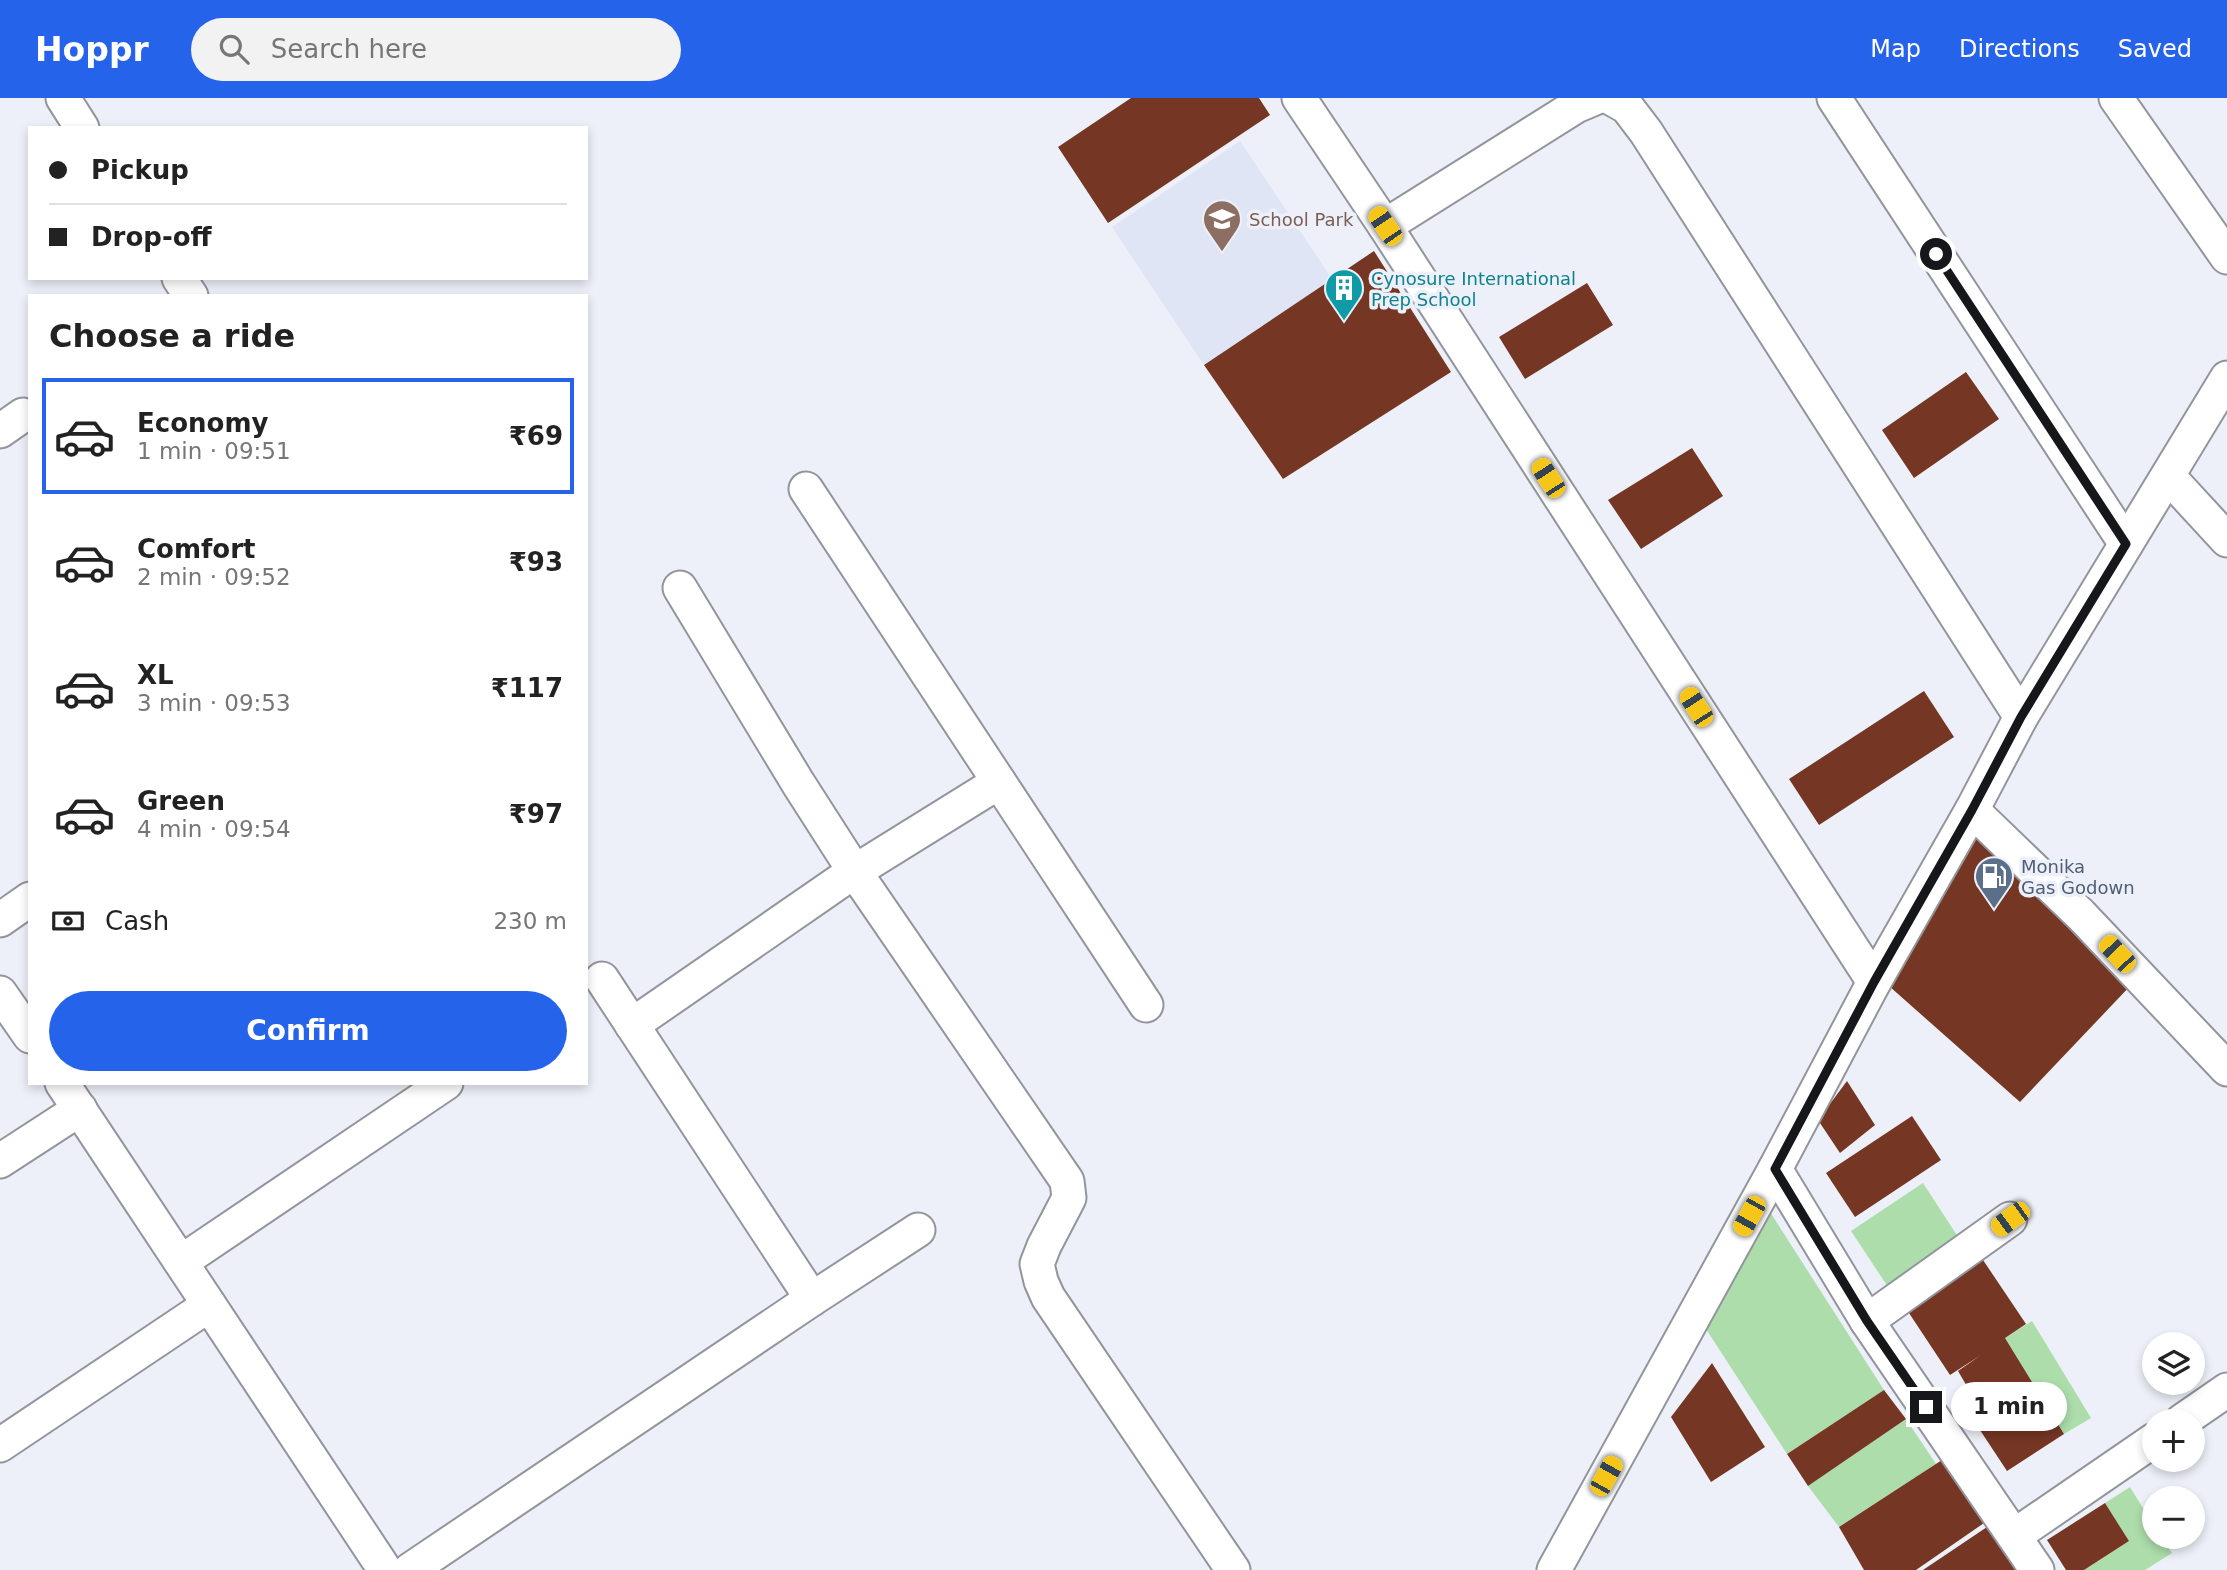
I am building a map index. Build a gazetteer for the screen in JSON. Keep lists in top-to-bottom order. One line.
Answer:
{"places":{"school or university":["School Park"],"building":["Cynosure International Prep School"],"fuel station":["Monika Gas Godown"]},"page":{"header":"Hoppr","search":"Search here","nav":["Map","Directions","Saved"],"banner":["Pickup","Drop-off"],"heading":"Choose a ride","list":[{"name":"Economy","note":"1 min · 09:51","value":"₹69"},{"name":"Comfort","note":"2 min · 09:52","value":"₹93"},{"name":"XL","note":"3 min · 09:53","value":"₹117"},{"name":"Green","note":"4 min · 09:54","value":"₹97"}],"pay":["Cash","230 m"],"buttons":"Confirm","map_buttons":["+","−"],"bubble":"1 min"}}
